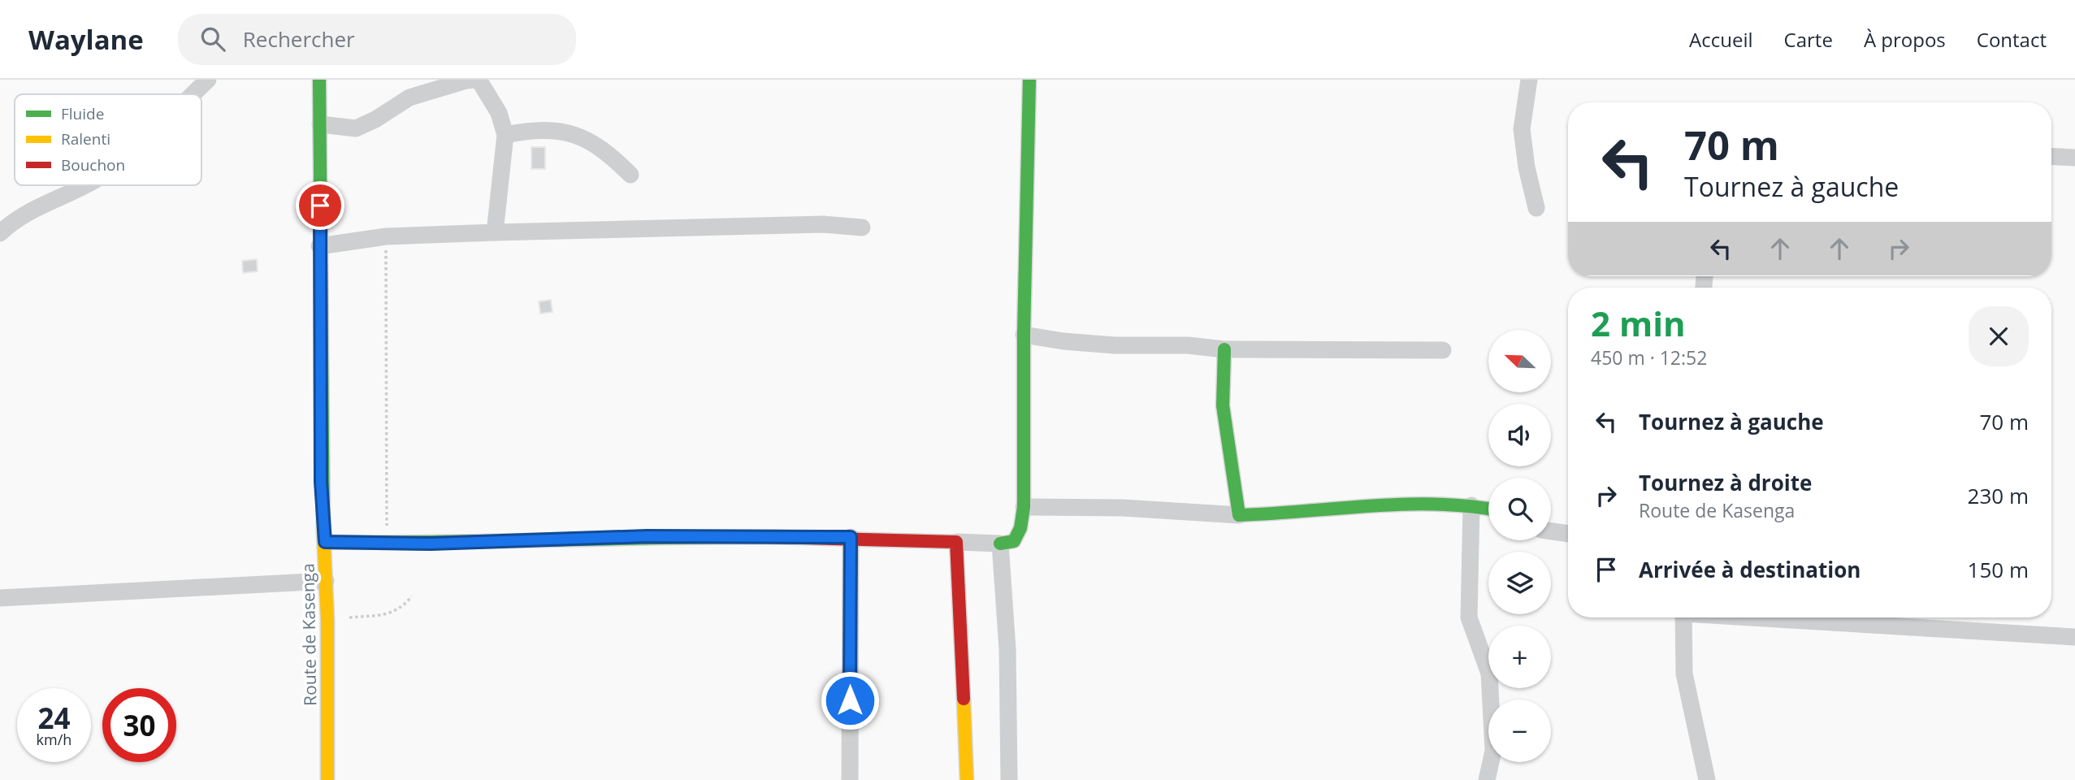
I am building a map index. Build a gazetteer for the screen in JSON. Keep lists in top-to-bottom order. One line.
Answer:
{"streets":{"main road":["Route de Kasenga"]},"legend":["Fluide","Ralenti","Bouchon"],"north":"top left","page":{"header":"Waylane","search":"Rechercher","nav":["Accueil","Carte","À propos","Contact"],"turn":["70 m","Tournez à gauche"],"heading":["2 min","450 m · 12:52"],"map_buttons":["+","−"],"list":[{"name":"Tournez à gauche","value":"70 m"},{"name":"Tournez à droite","note":"Route de Kasenga","value":"230 m"},{"name":"Arrivée à destination","value":"150 m"}],"speed":"24 km/h","limit":"30"}}
